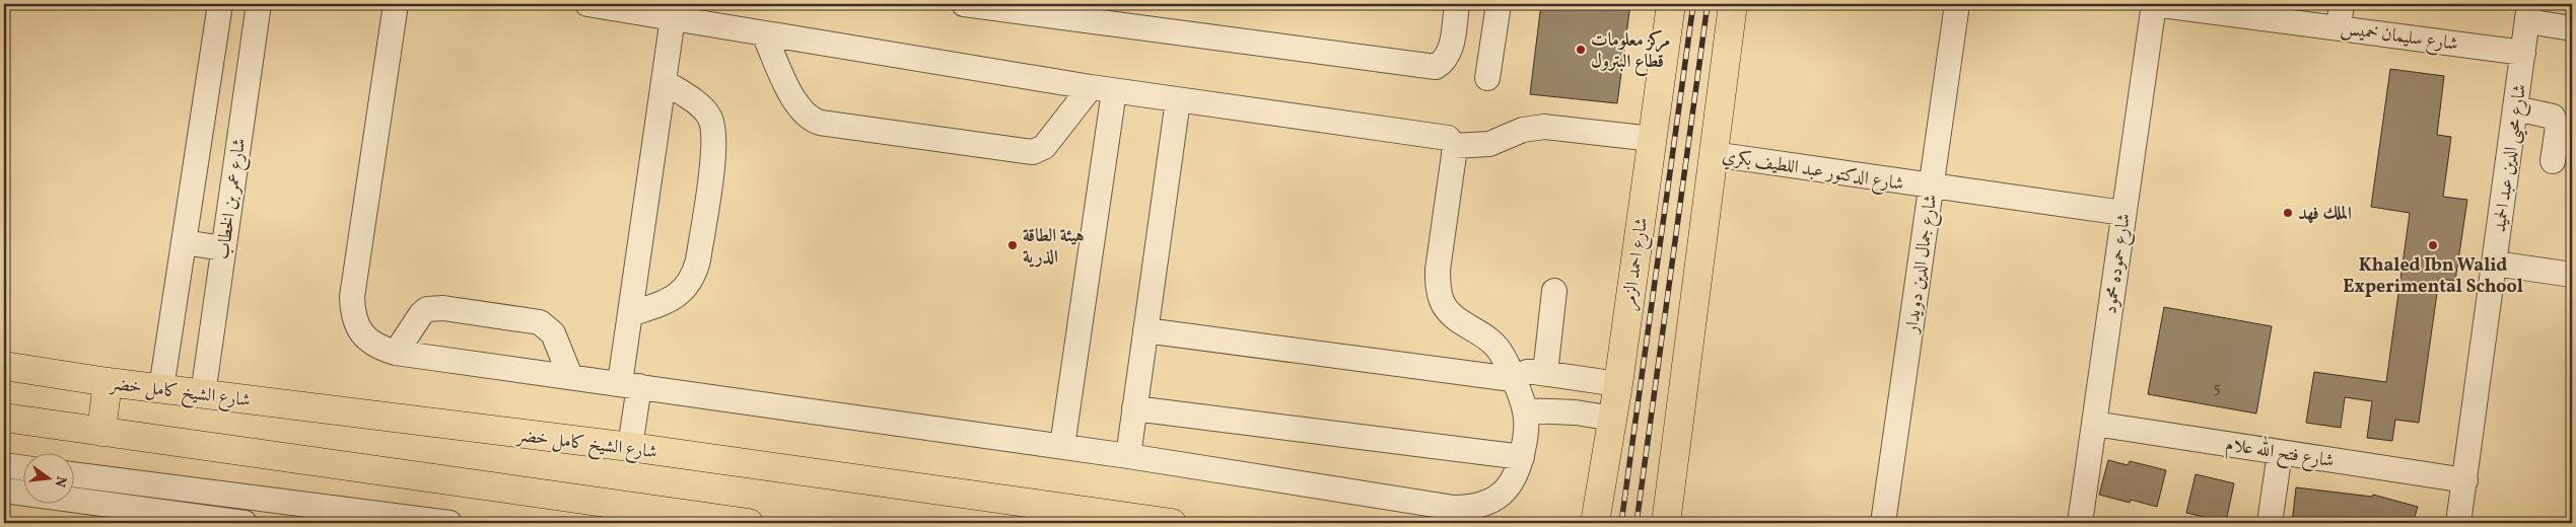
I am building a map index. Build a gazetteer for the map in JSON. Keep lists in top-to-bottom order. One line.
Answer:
{"streets":{"main road":["شارع احمد الزمر","شارع الشيخ كامل خضر"],"street":["شارع سليمان خميس","شارع محيى الدين عبد الحميد","شارع الدكتور عبد اللطيف بكري","شارع عمر بن الخطاب","شارع جمال الدين دويدار","شارع حموده محمود","شارع فتح الله علام"]},"crossings":[["شارع سليمان خميس","شارع محيى الدين عبد الحميد"],["شارع سليمان خميس","شارع حموده محمود"],["شارع محيى الدين عبد الحميد","شارع فتح الله علام"],["شارع الدكتور عبد اللطيف بكري","شارع جمال الدين دويدار"],["شارع الدكتور عبد اللطيف بكري","شارع حموده محمود"],["شارع عمر بن الخطاب","شارع الشيخ كامل خضر"],["شارع حموده محمود","شارع فتح الله علام"]],"places":["مركز معلومات قطاع البترول","الملك فهد","هيئة الطاقة الذرية","Khaled Ibn Walid Experimental School"],"house_numbers":["5"],"north":"right"}
